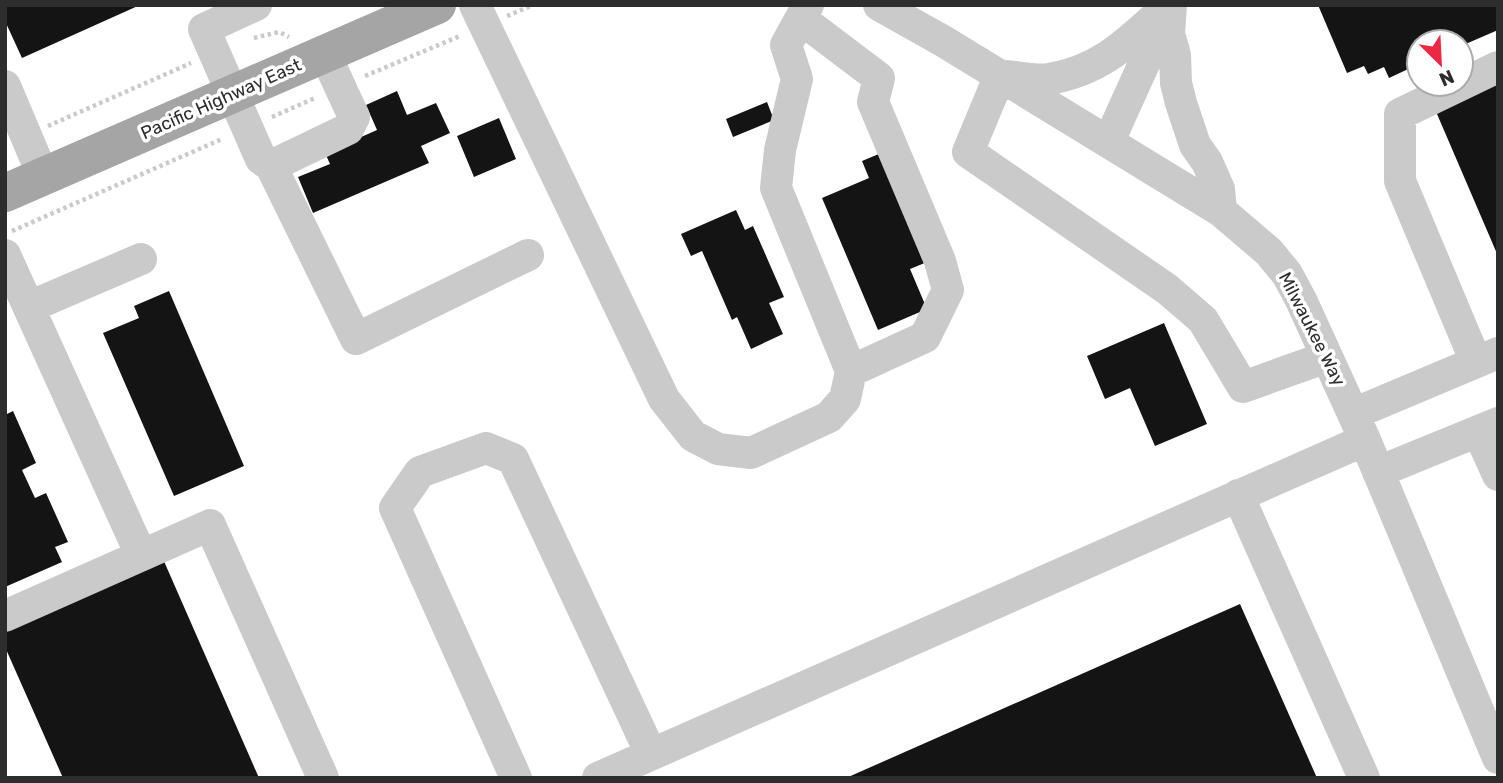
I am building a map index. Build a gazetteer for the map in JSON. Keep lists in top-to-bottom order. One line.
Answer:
{"streets":{"main road":["Pacific Highway East"],"street":["Milwaukee Way"]},"north":"bottom right"}
